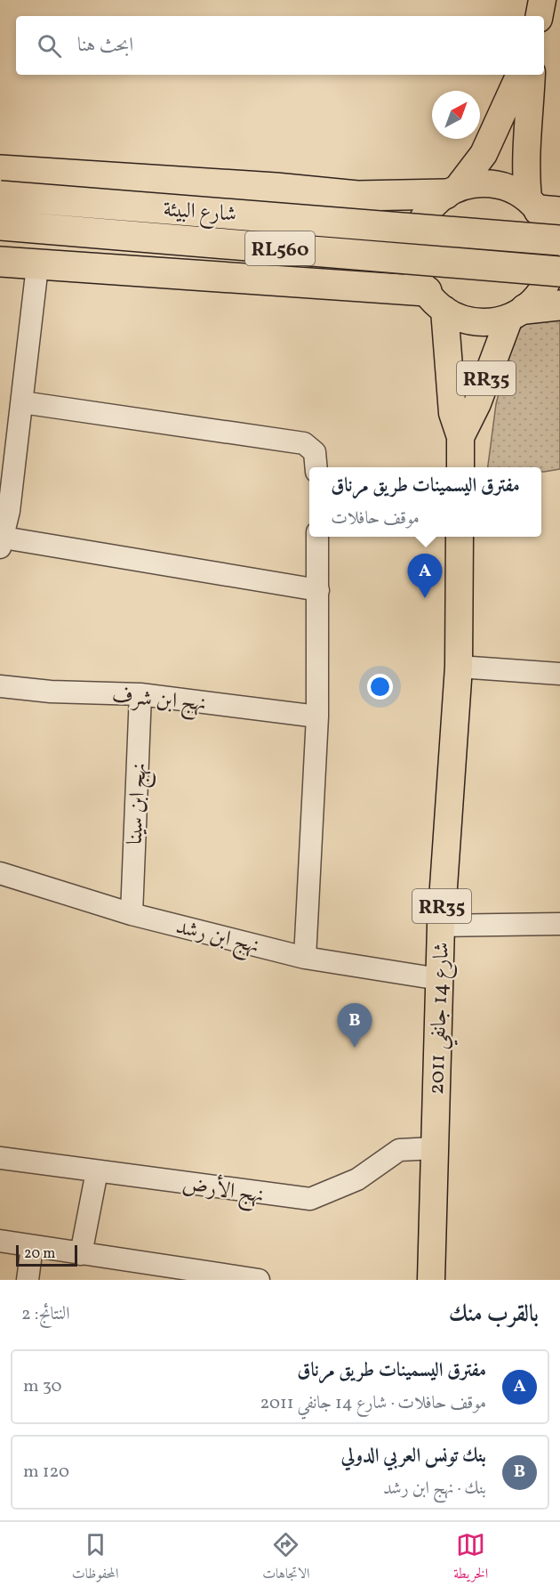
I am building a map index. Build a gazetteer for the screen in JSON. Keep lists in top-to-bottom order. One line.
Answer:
{"streets":{"highway":["شارع البيئة","RL560"],"main road":["RR35","شارع 14 جانفي 2011"],"street":["نهج ابن شرف","نهج ابن سينا","نهج ابن رشد","نهج الأرض"]},"crossings":[["نهج ابن شرف","نهج ابن سينا"],["نهج ابن سينا","نهج ابن رشد"],["نهج ابن رشد","شارع 14 جانفي 2011"],["شارع 14 جانفي 2011","نهج الأرض"]],"scale_bar":"20 m","north":"top right","page":{"search":"ابحث هنا","popup":["مفترق اليسمينات طريق مرناق","موقف حافلات"],"pins":["A","B"],"scale":"20 m","heading":["بالقرب منك","النتائج: 2"],"list":[{"mark":"A","name":"مفترق اليسمينات طريق مرناق","note":"موقف حافلات · شارع 14 جانفي 2011","value":"30 m"},{"mark":"B","name":"بنك تونس العربي الدولي","note":"بنك · نهج ابن رشد","value":"120 m"}],"nav":["الخريطة","الاتجاهات","المحفوظات"]}}
